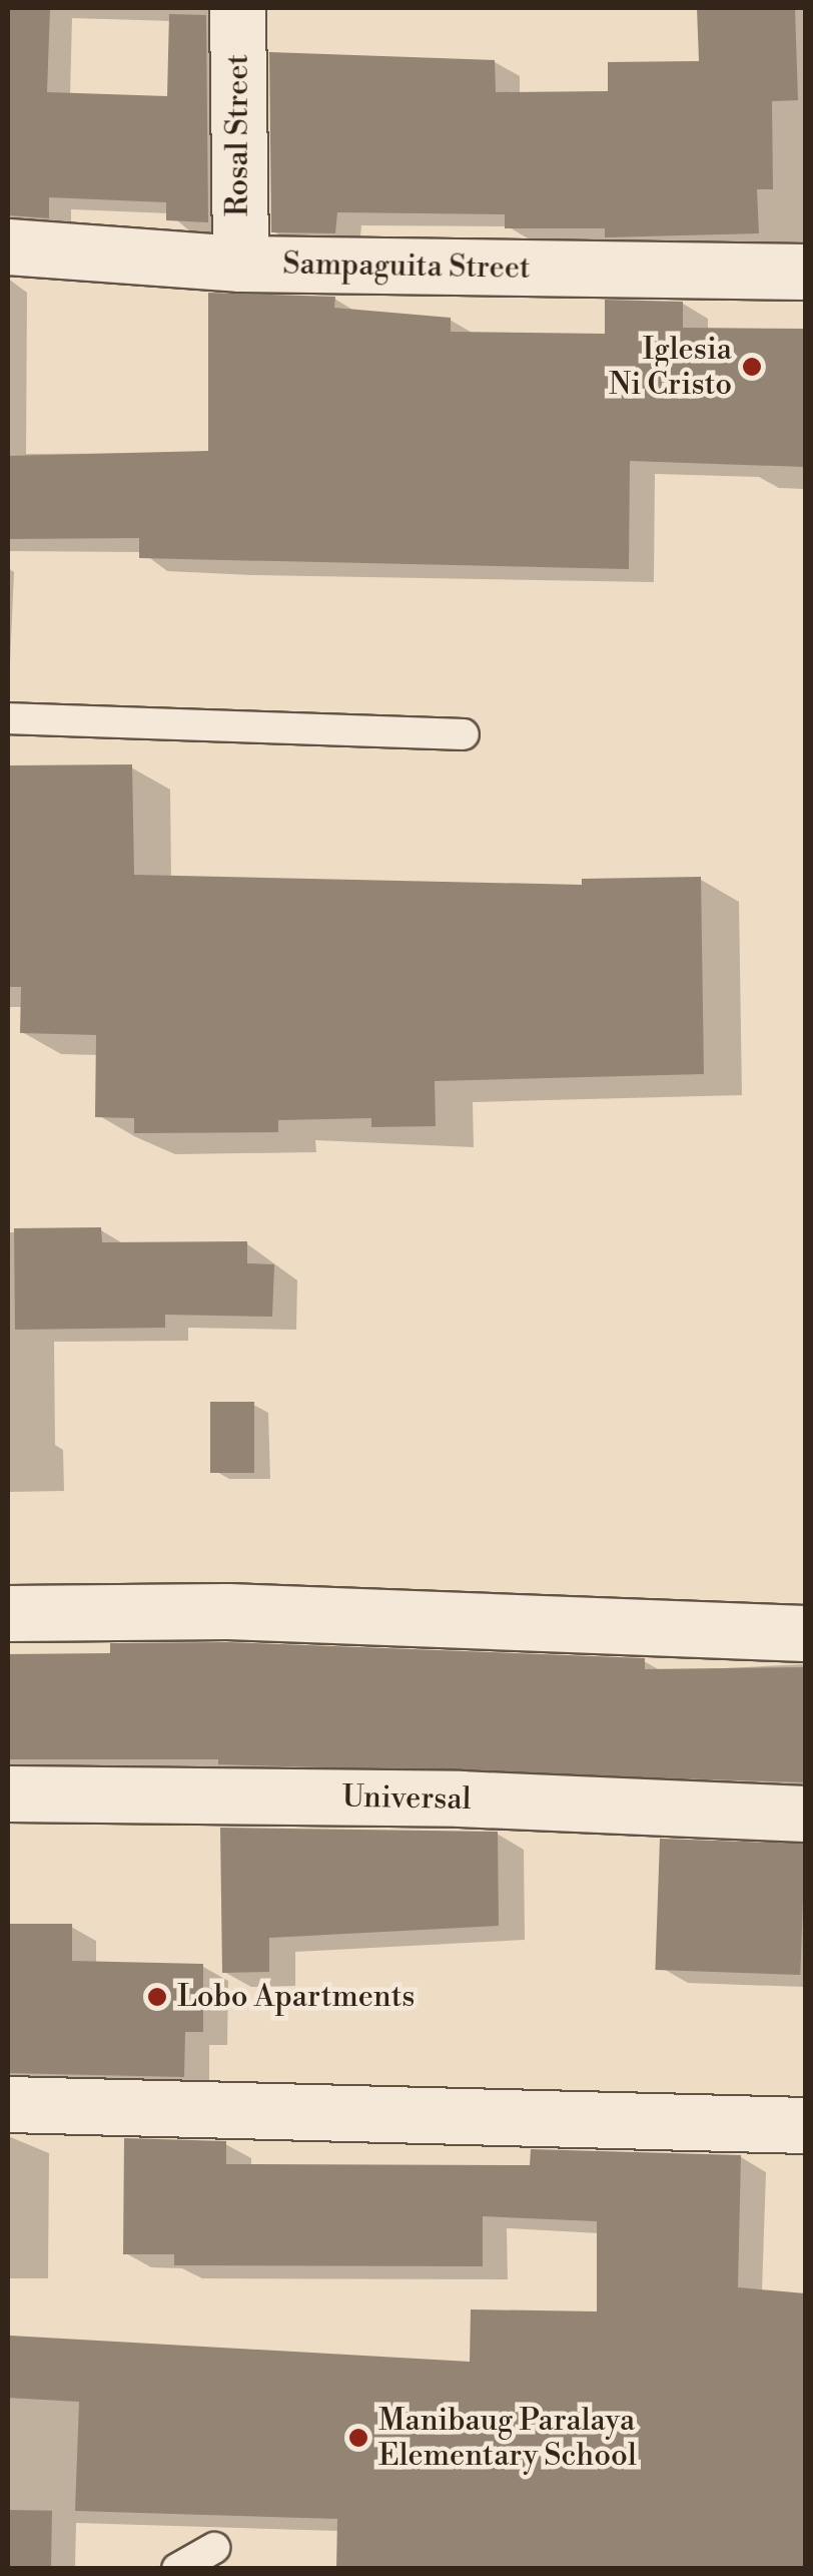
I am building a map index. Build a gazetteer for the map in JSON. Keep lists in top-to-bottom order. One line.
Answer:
{"streets":{"street":["Rosal Street","Sampaguita Street","Universal"]},"crossings":[["Rosal Street","Sampaguita Street"]],"places":["Iglesia Ni Cristo","Lobo Apartments","Manibaug Paralaya Elementary School"]}
